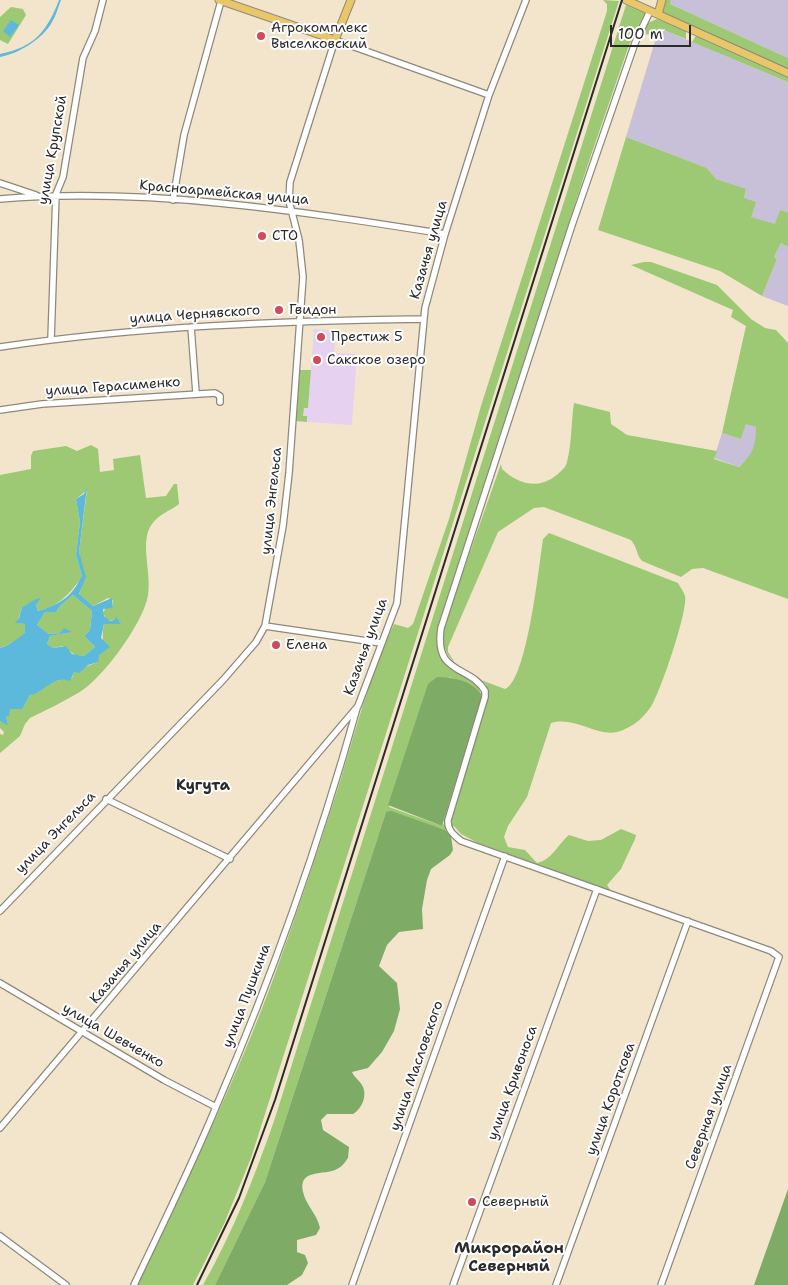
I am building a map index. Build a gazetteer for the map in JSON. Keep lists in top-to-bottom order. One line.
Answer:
{"streets":{"main road":["улица Энгельса"],"street":["улица Крупской","Красноармейская улица","Казачья улица","улица Чернявского","улица Герасименко","улица Пушкина","улица Шевченко","улица Масловского","улица Кривоноса","улица Короткова","Северная улица"]},"crossings":[["улица Крупской","Красноармейская улица"],["улица Крупской","улица Чернявского"],["Красноармейская улица","Казачья улица"],["Красноармейская улица","улица Энгельса"],["Казачья улица","улица Чернявского"],["Казачья улица","улица Пушкина"],["Казачья улица","улица Шевченко"],["улица Чернявского","улица Энгельса"],["улица Пушкина","улица Шевченко"],["улица Короткова","Северная улица"]],"districts":["Кугута","Микрорайон Северный"],"places":["Агрокомплекс Выселковский","СТО","Гвидон","Престиж 5","Сакское озеро","Елена","Северный"],"scale_bar":"100 m"}
